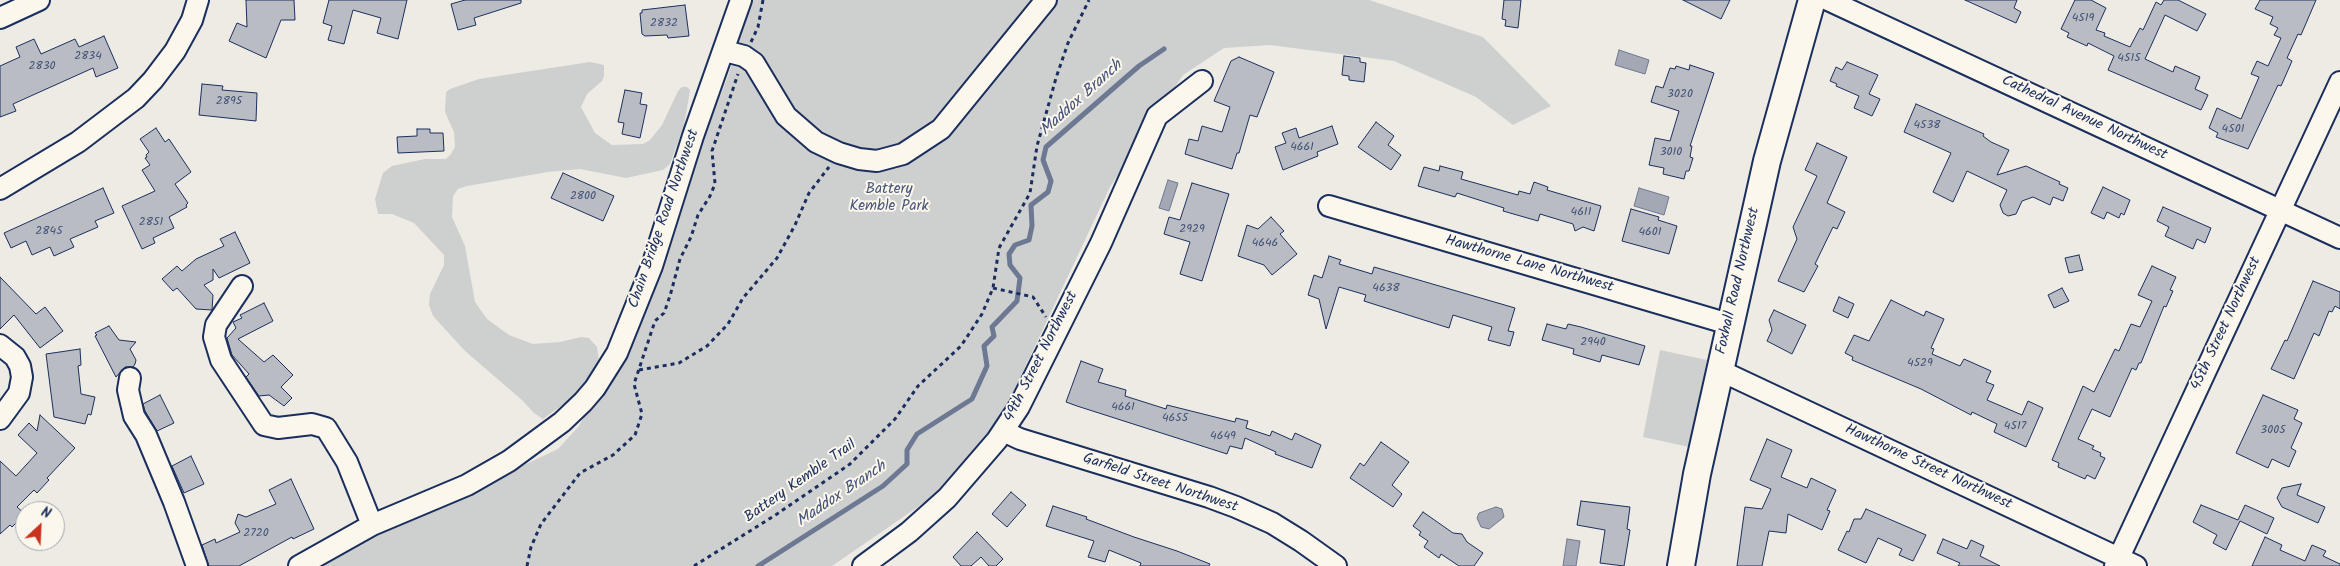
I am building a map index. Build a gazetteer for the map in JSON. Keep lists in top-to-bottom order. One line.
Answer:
{"streets":{"main road":["Foxhall Road Northwest"],"street":["Cathedral Avenue Northwest","Chain Bridge Road Northwest","Hawthorne Lane Northwest","45th Street Northwest","49th Street Northwest","Hawthorne Street Northwest","Garfield Street Northwest"],"path":["Battery Kemble Trail"]},"crossings":[["Cathedral Avenue Northwest","45th Street Northwest"],["Hawthorne Lane Northwest","Foxhall Road Northwest"],["Foxhall Road Northwest","Hawthorne Street Northwest"],["45th Street Northwest","Hawthorne Street Northwest"],["49th Street Northwest","Garfield Street Northwest"]],"water":["Maddox Branch"],"parks":["Battery Kemble Park"],"house_numbers":["4519","2832","2834","4515","2830","3020","2895","4538","4501","4661","3010","2800","4611","2851","2929","2845","4601","4646","4638","2940","4529","4661","4655","4517","3005","4649","2720"],"north":"top right"}
